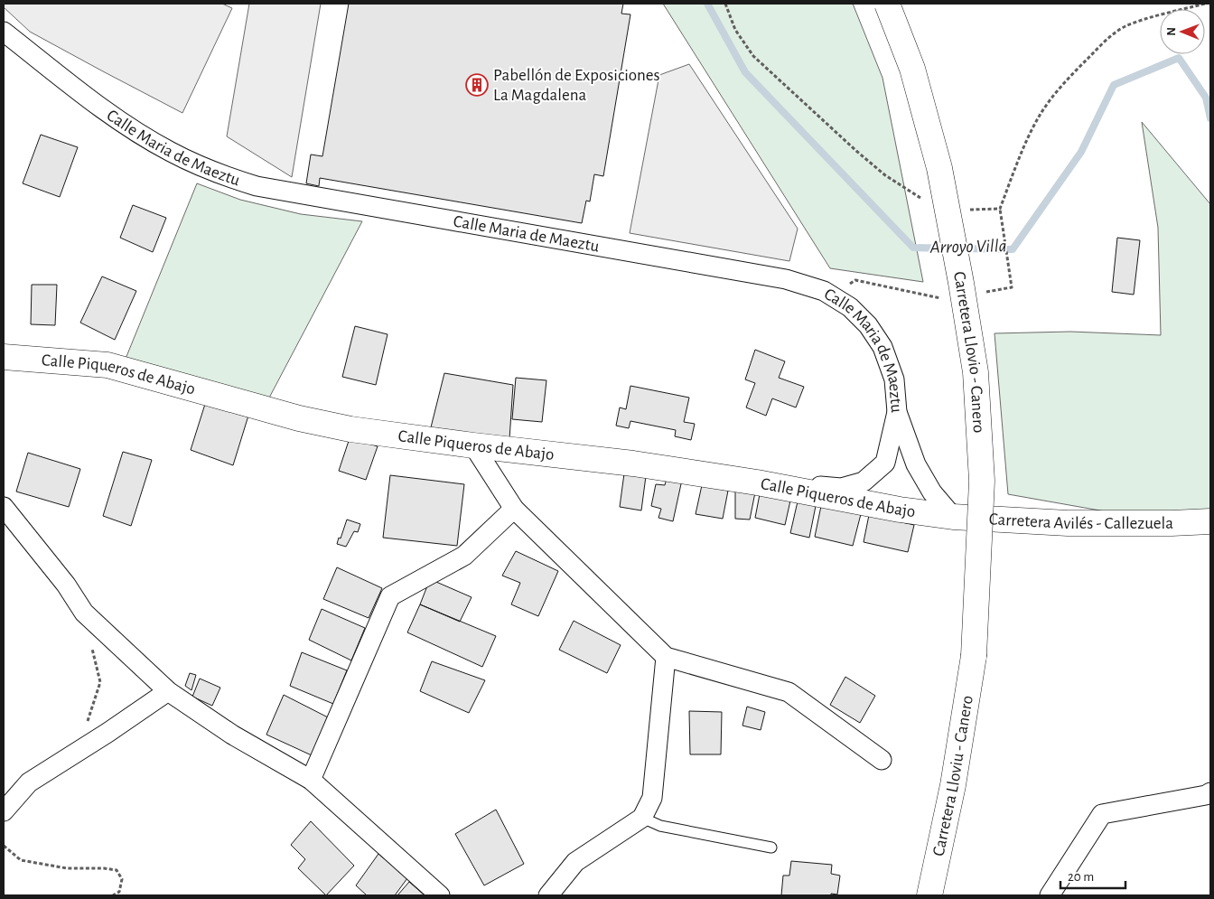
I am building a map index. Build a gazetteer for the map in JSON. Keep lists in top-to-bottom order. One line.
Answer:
{"streets":{"main road":["Carretera Llovio - Canero","Calle Piqueros de Abajo","Carretera Avilés - Callezuela","Carretera Lloviu - Canero"],"street":["Calle Maria de Maeztu"]},"crossings":[["Calle Maria de Maeztu","Calle Piqueros de Abajo"],["Calle Maria de Maeztu","Carretera Avilés - Callezuela"],["Carretera Llovio - Canero","Carretera Lloviu - Canero"],["Calle Piqueros de Abajo","Carretera Avilés - Callezuela"]],"water":["Arroyo Villa"],"places":{"building":["Pabellón de Exposiciones La Magdalena"]},"scale_bar":"20 m","north":"left"}
